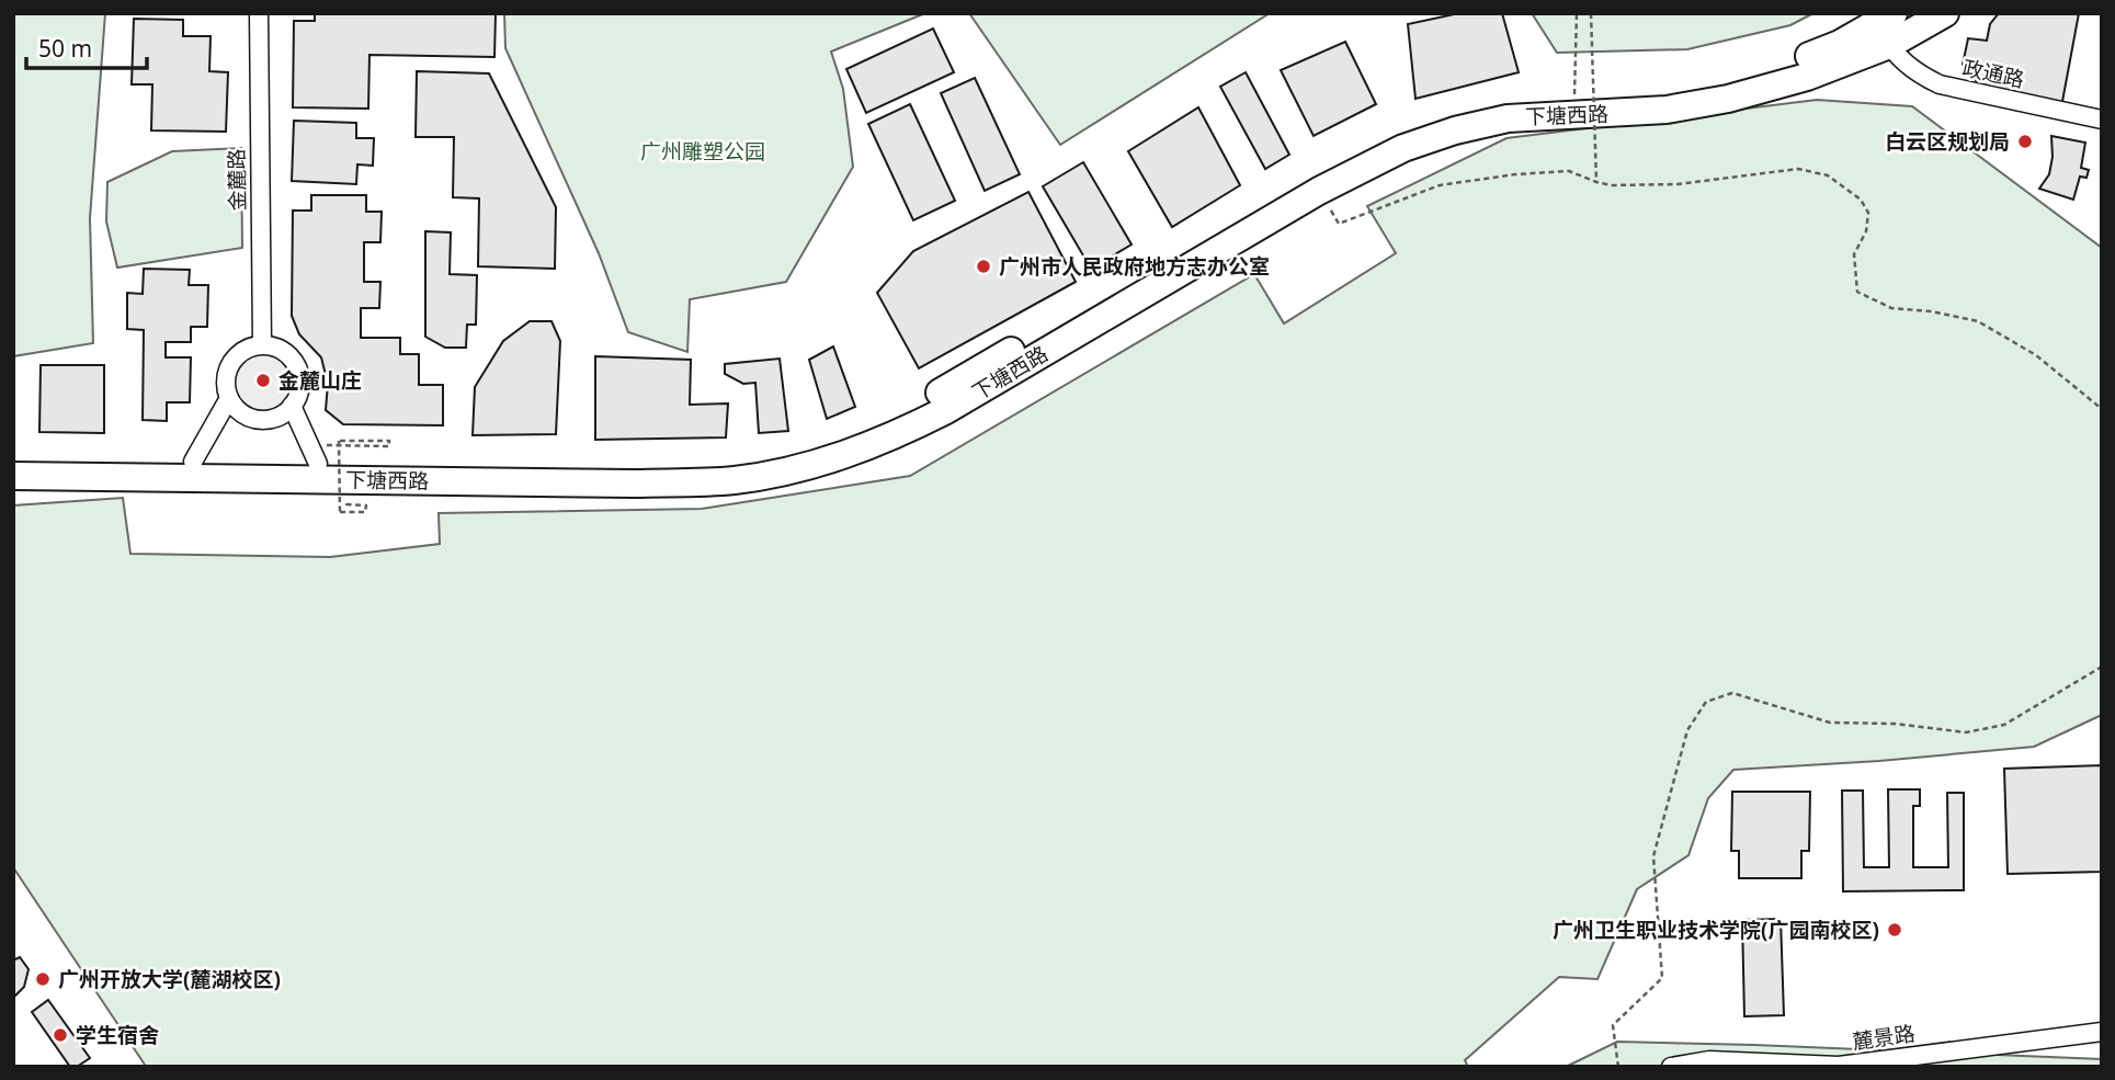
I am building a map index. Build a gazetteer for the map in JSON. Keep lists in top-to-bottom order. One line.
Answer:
{"streets":{"highway":["下塘西路"],"street":["政通路","金麓路","麓景路"]},"crossings":[["政通路","下塘西路"]],"parks":["广州雕塑公园"],"places":["白云区规划局","广州市人民政府地方志办公室","金麓山庄","广州卫生职业技术学院(广园南校区)","广州开放大学(麓湖校区)","学生宿舍"],"scale_bar":"50 m"}
